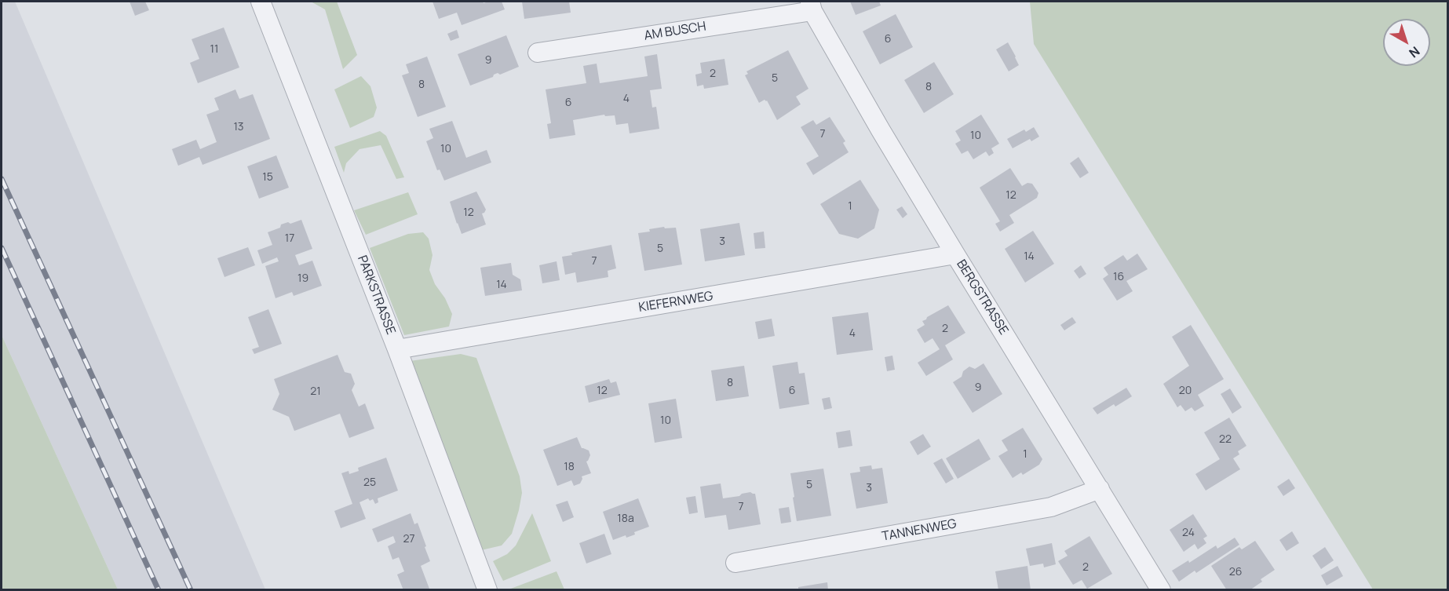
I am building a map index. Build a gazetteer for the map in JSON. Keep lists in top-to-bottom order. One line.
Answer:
{"streets":{"street":["AM BUSCH","PARKSTRASSE","BERGSTRASSE","KIEFERNWEG","TANNENWEG"]},"crossings":[["AM BUSCH","BERGSTRASSE"],["PARKSTRASSE","KIEFERNWEG"],["BERGSTRASSE","KIEFERNWEG"],["BERGSTRASSE","TANNENWEG"]],"house_numbers":["6","11","9","2","5","8","8","4","6","13","7","10","10","15","12","1","12","17","3","5","14","7","16","19","14","2","4","8","9","12","6","20","21","10","22","1","18","25","5","3","7","18a","24","27","2","26"],"north":"bottom right"}
